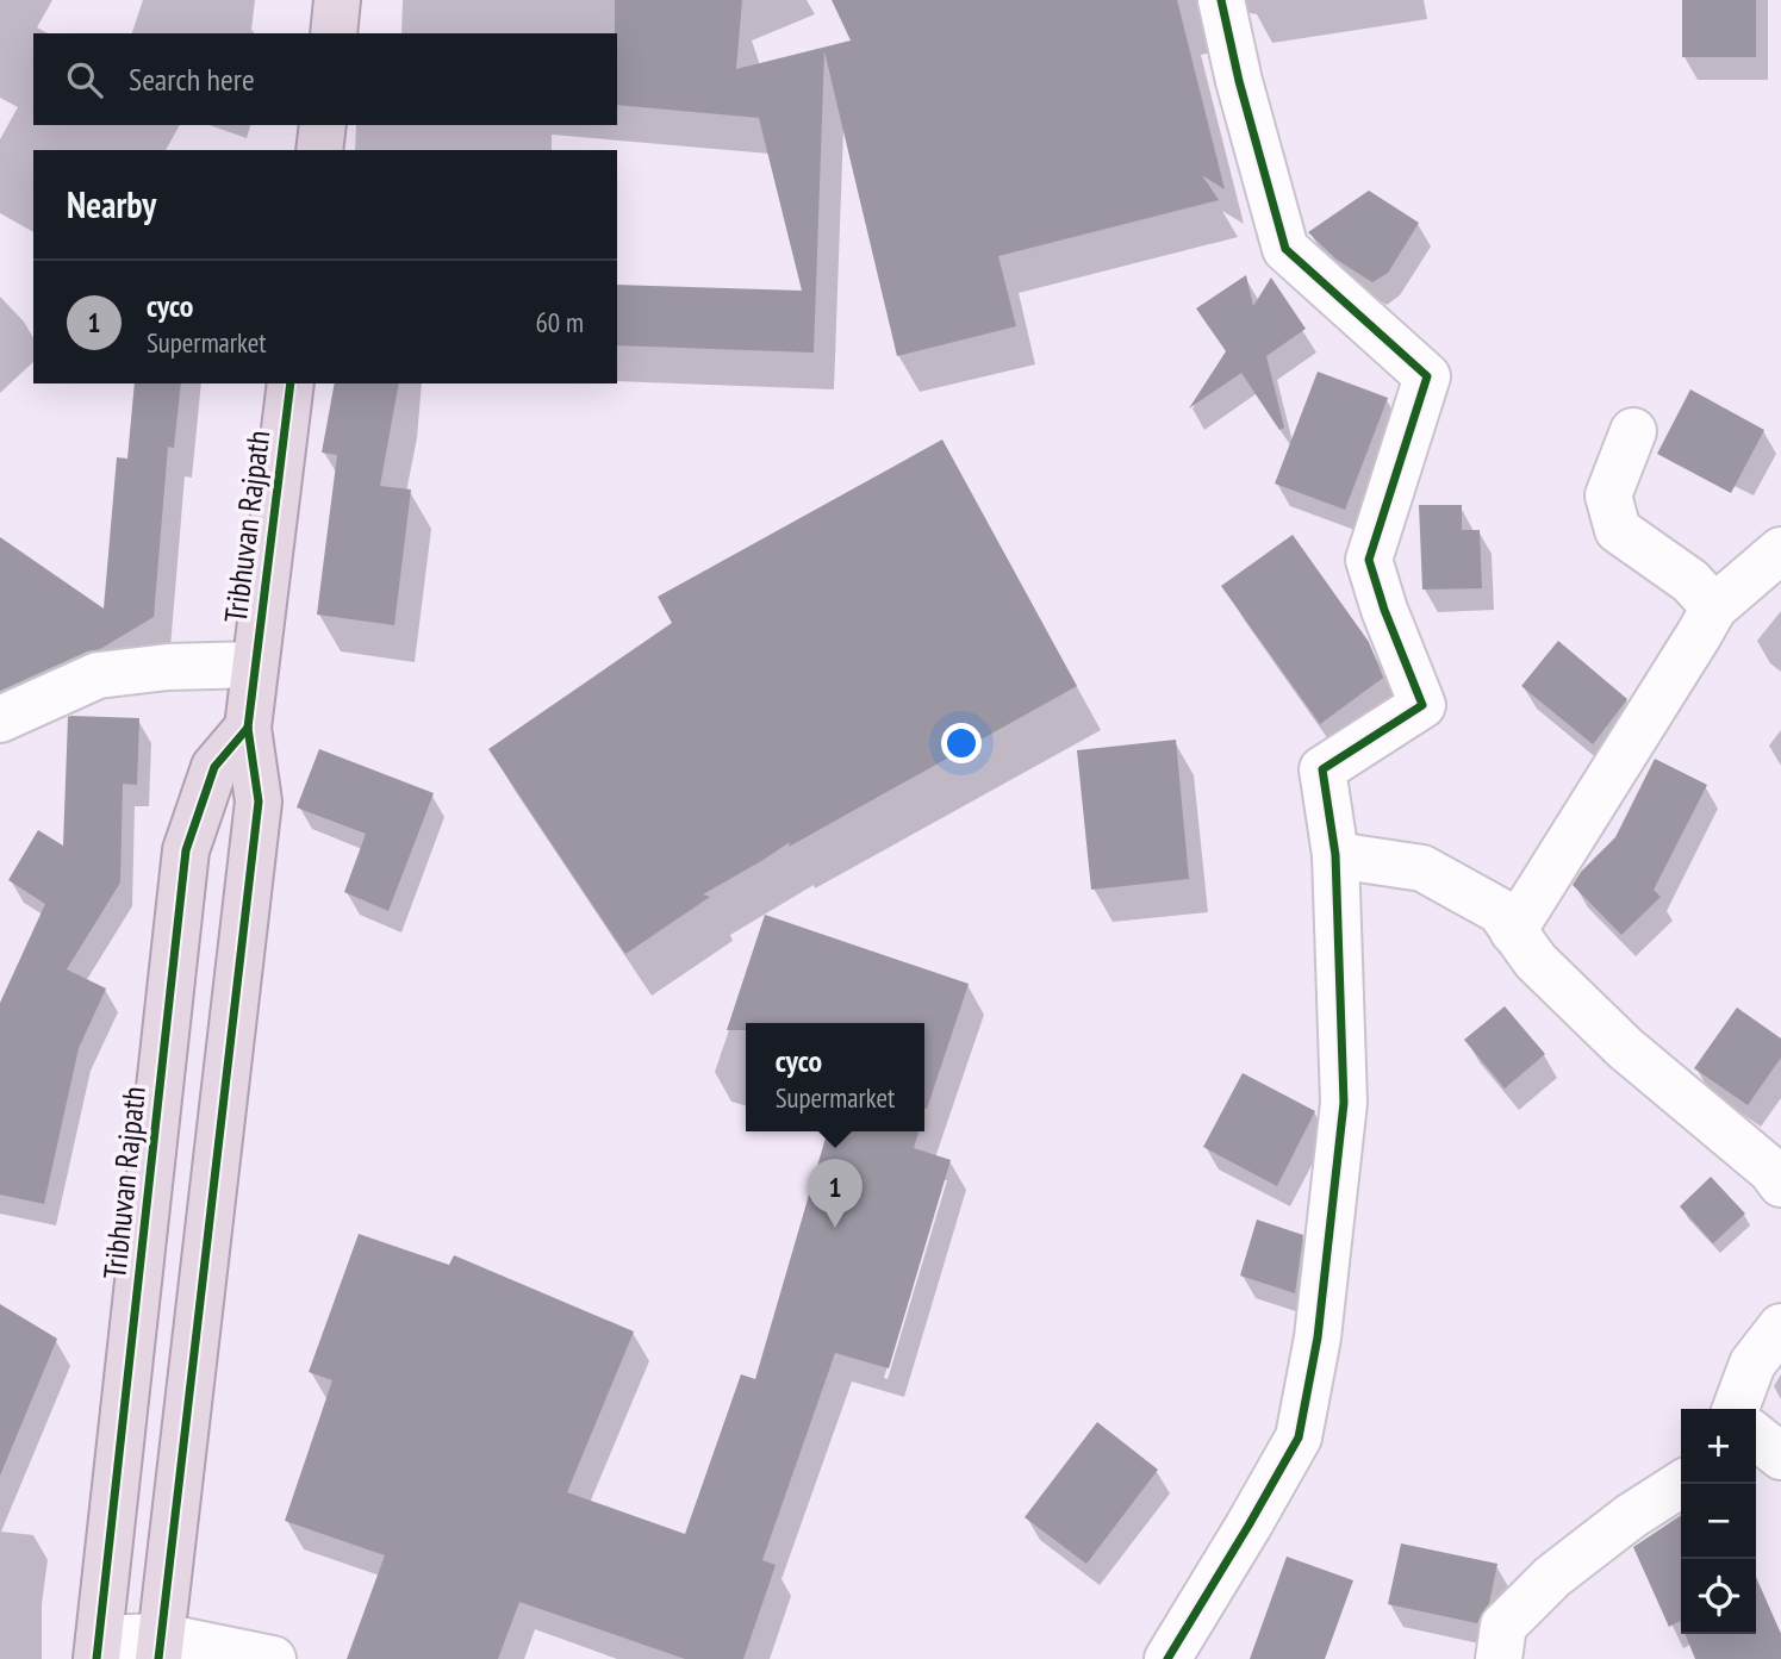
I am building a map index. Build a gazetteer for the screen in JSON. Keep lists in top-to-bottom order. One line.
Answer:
{"streets":{"highway":["Tribhuvan Rajpath"]},"page":{"search":"Search here","heading":"Nearby","list":[{"mark":"1","name":"cyco","note":"Supermarket","value":"60 m"}],"popup":["cyco","Supermarket"],"pins":"1","map_buttons":["+","−"]}}
